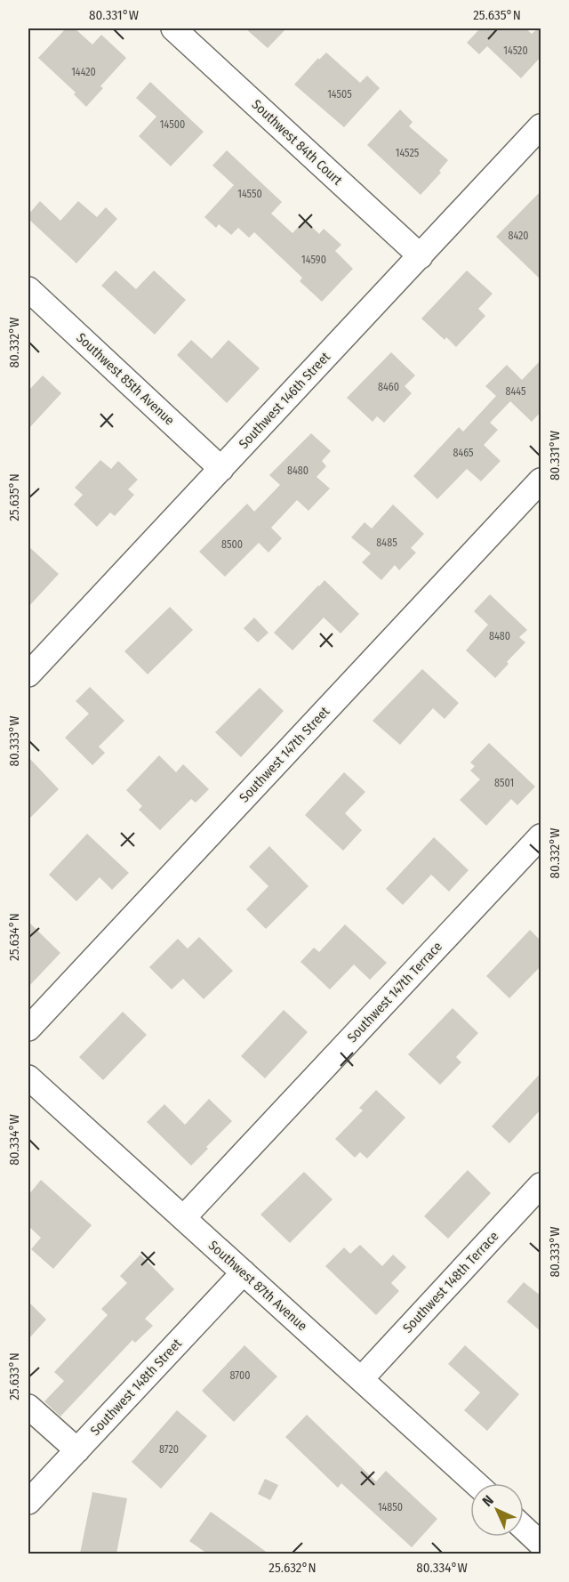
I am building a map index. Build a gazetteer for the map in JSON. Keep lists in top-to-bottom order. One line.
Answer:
{"streets":{"street":["Southwest 84th Court","Southwest 85th Avenue","Southwest 146th Street","Southwest 147th Street","Southwest 147th Terrace","Southwest 148th Terrace","Southwest 87th Avenue","Southwest 148th Street"]},"crossings":[["Southwest 84th Court","Southwest 146th Street"],["Southwest 85th Avenue","Southwest 146th Street"],["Southwest 147th Terrace","Southwest 87th Avenue"],["Southwest 148th Terrace","Southwest 87th Avenue"],["Southwest 87th Avenue","Southwest 148th Street"]],"house_numbers":["14520","14420","14505","14500","14525","14550","8420","14590","8460","8445","8465","8480","8485","8500","8480","8501","8700","8720","14850"],"north":"top left","coordinates":["80.331°W","25.635°N","80.332°W","80.333°W","25.634°N","80.334°W","25.633°N","25.632°N"]}
